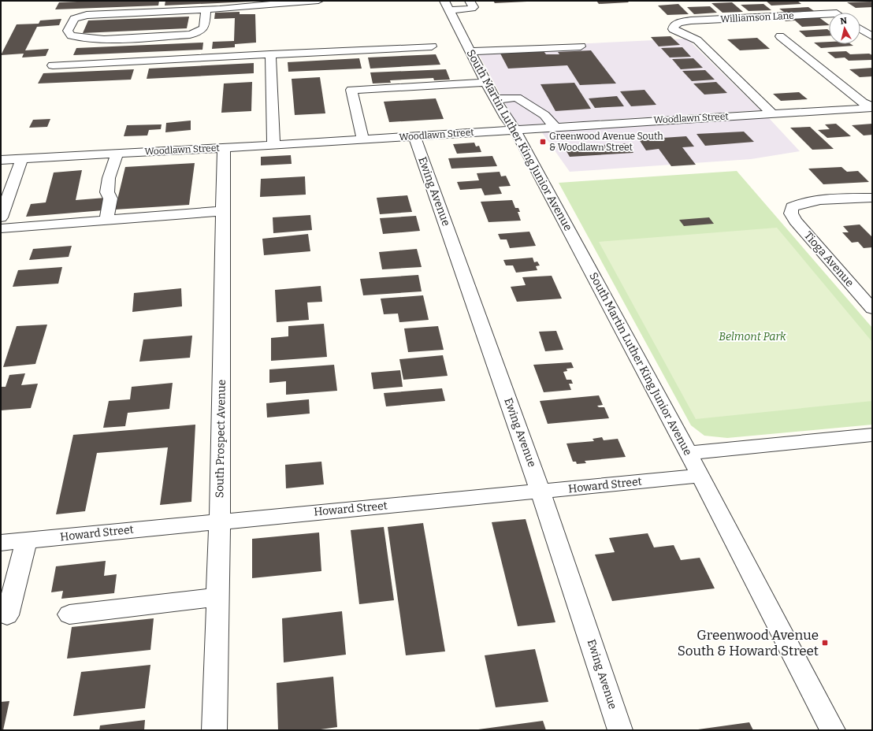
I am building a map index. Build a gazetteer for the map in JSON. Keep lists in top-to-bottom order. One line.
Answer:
{"streets":{"street":["Williamson Lane","Woodlawn Street","South Martin Luther King Junior Avenue","Ewing Avenue","Tioga Avenue","South Prospect Avenue","Howard Street"]},"crossings":[["Williamson Lane","Woodlawn Street"],["Woodlawn Street","South Martin Luther King Junior Avenue"],["Woodlawn Street","Ewing Avenue"],["Woodlawn Street","South Prospect Avenue"],["South Martin Luther King Junior Avenue","Howard Street"],["Ewing Avenue","Howard Street"],["South Prospect Avenue","Howard Street"]],"parks":["Belmont Park"],"places":{"transit":["Greenwood Avenue South & Woodlawn Street","Greenwood Avenue South & Howard Street"]},"north":"top"}
